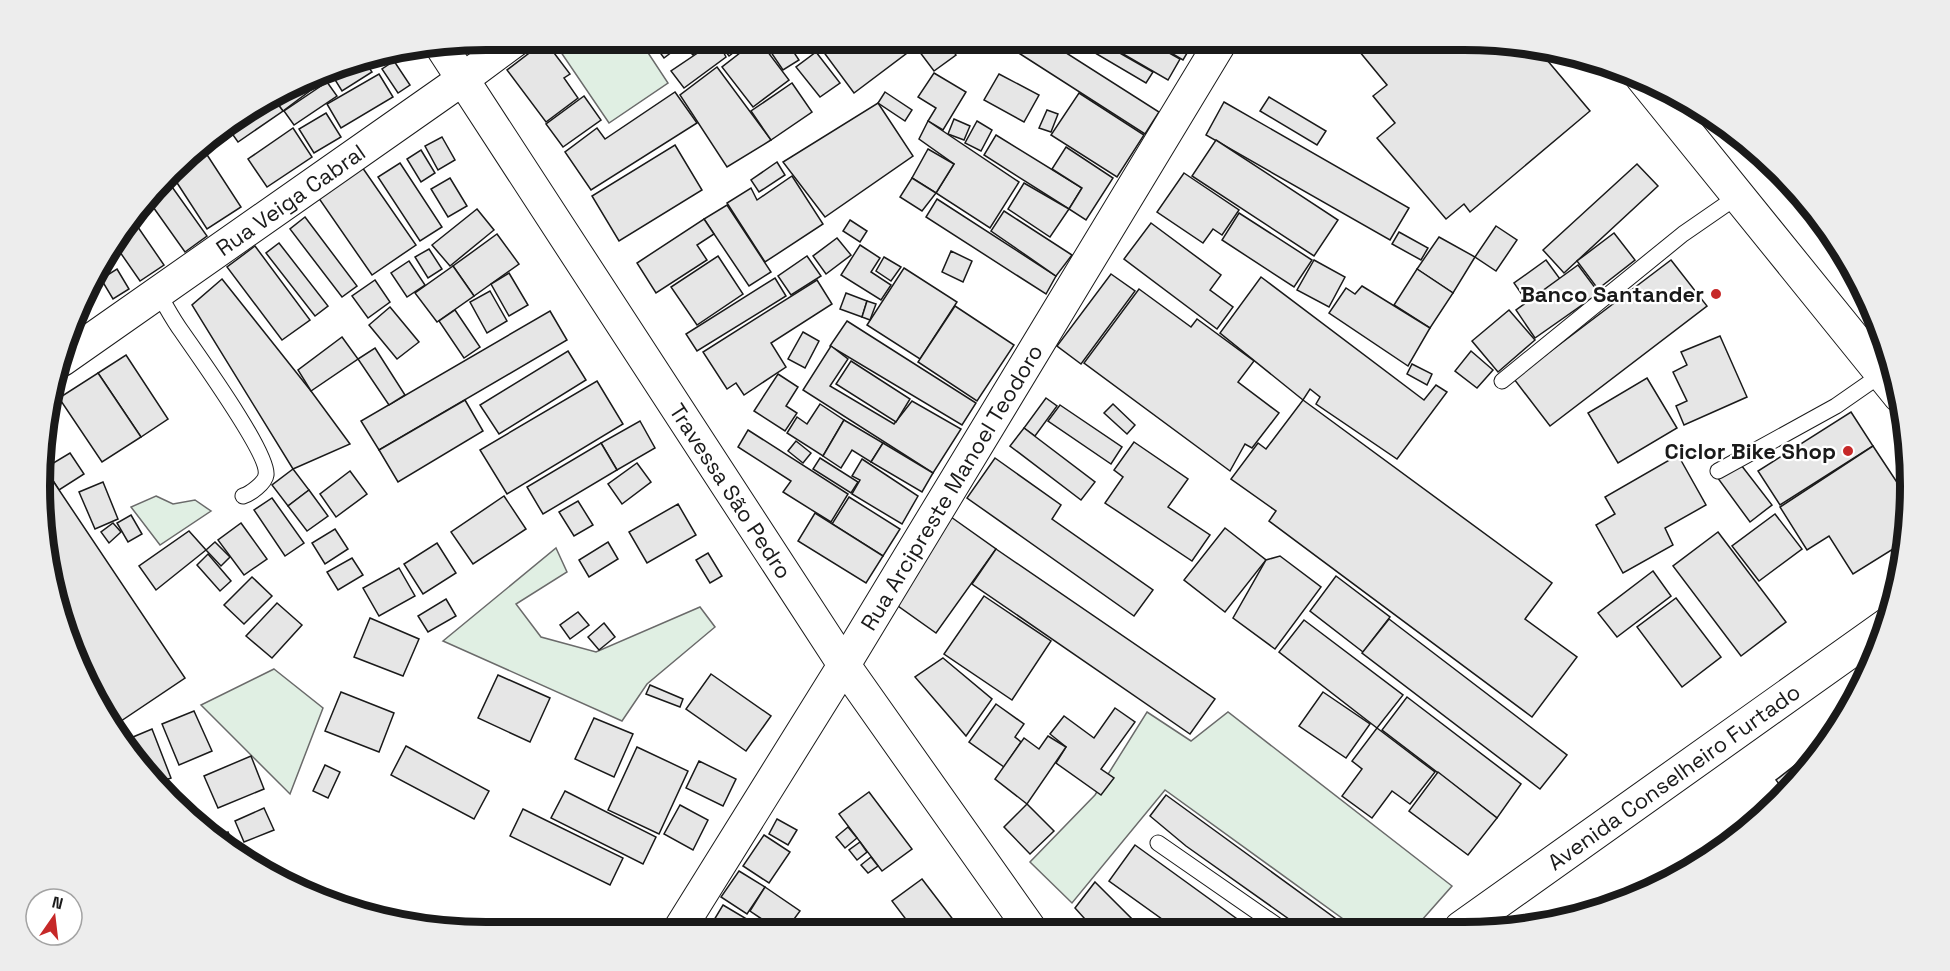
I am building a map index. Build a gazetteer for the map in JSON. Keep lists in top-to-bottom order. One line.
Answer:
{"streets":{"main road":["Avenida Conselheiro Furtado"],"street":["Rua Veiga Cabral","Rua Arcipreste Manoel Teodoro","Travessa São Pedro"]},"crossings":[["Rua Veiga Cabral","Travessa São Pedro"],["Rua Arcipreste Manoel Teodoro","Travessa São Pedro"]],"places":["Banco Santander","Ciclor Bike Shop"],"north":"top"}
